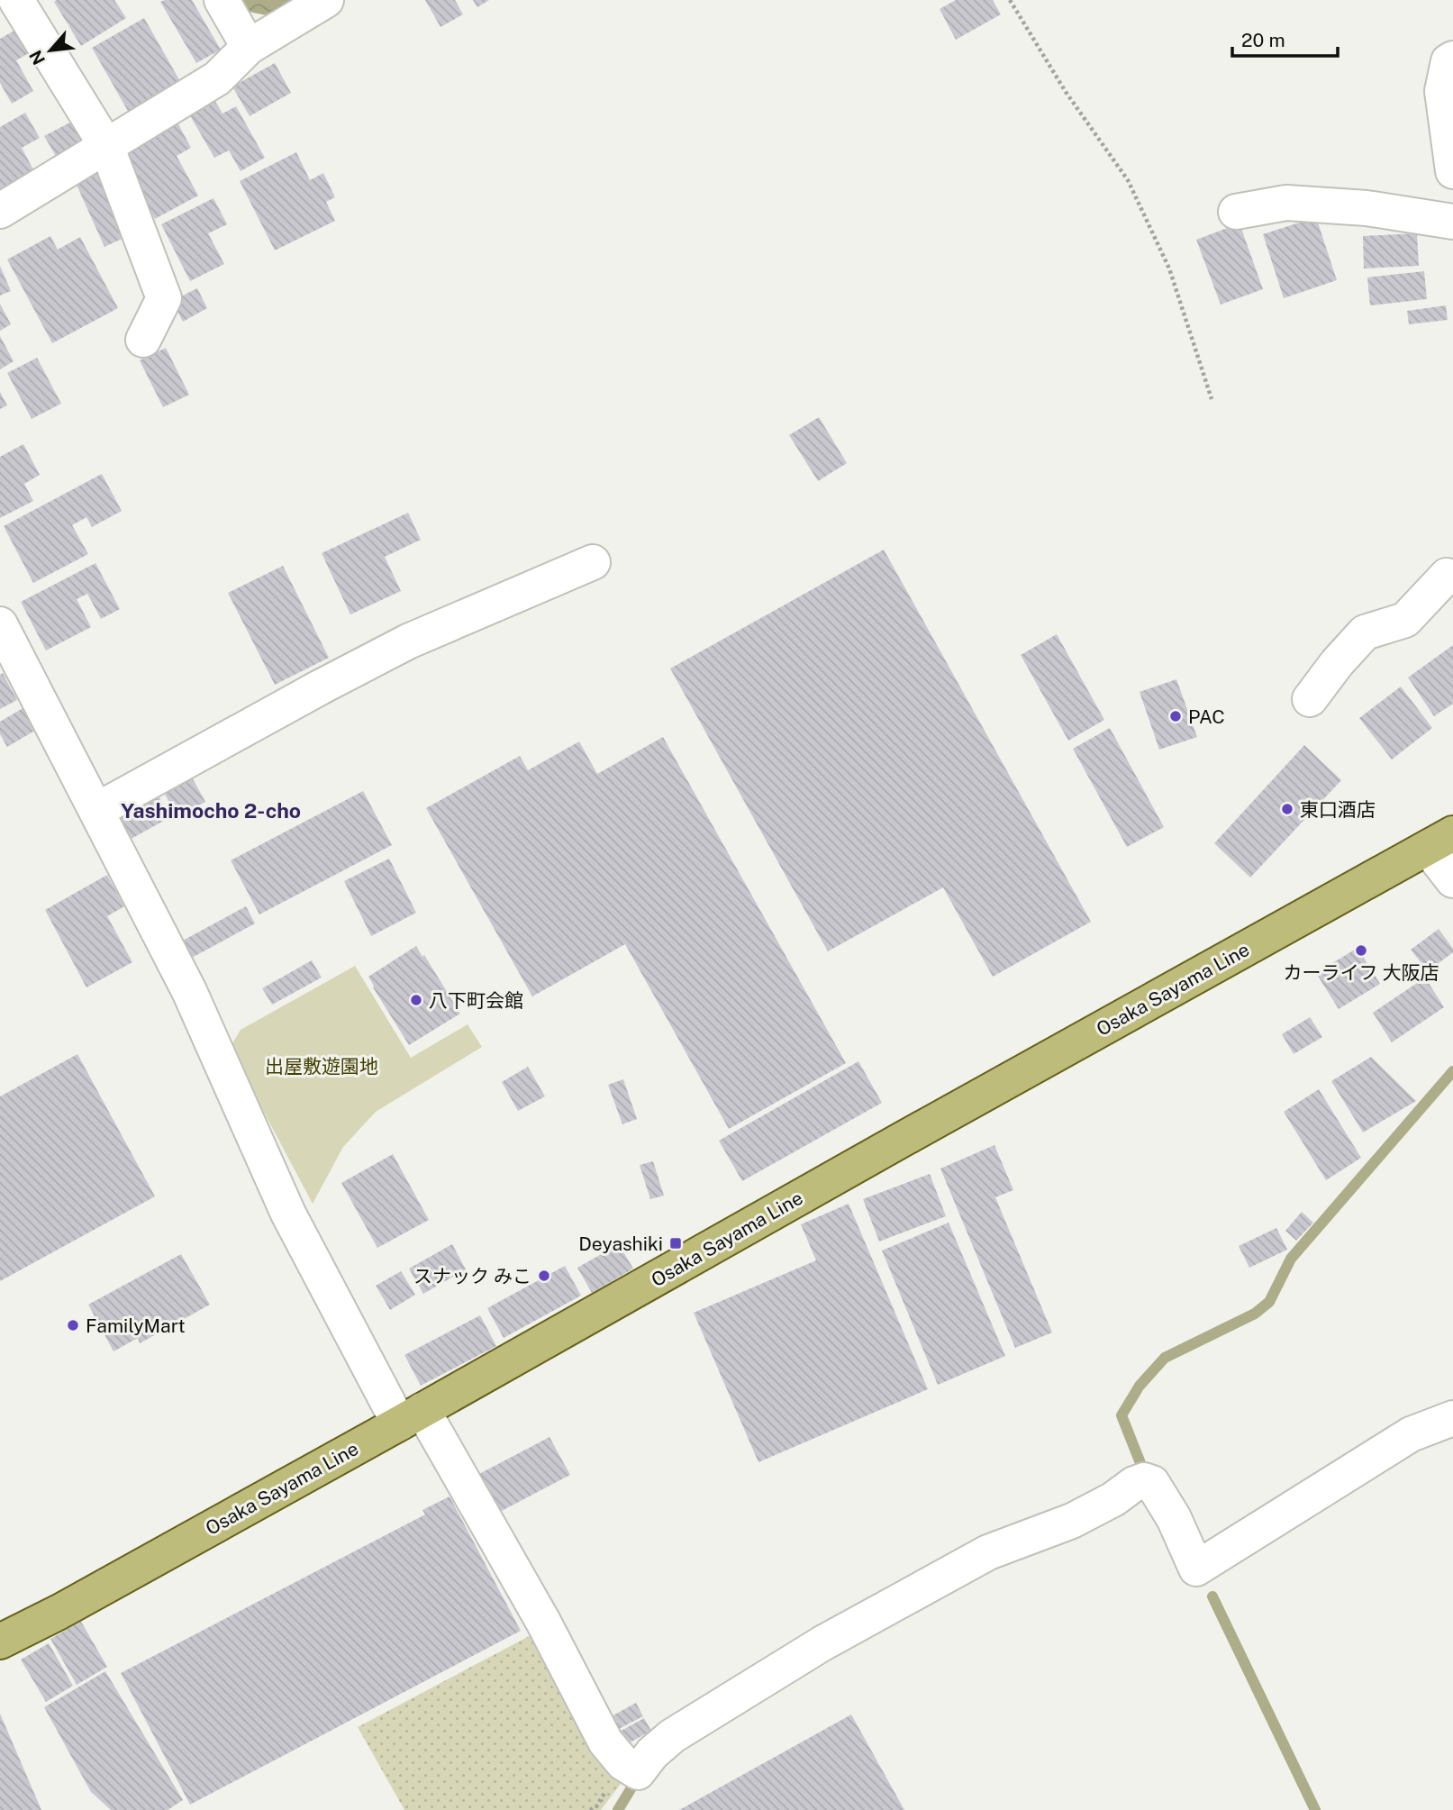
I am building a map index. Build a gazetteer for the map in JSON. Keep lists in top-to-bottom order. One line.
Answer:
{"streets":{"main road":["Osaka Sayama Line"]},"districts":["Yashimocho 2-cho"],"parks":["出屋敷遊園地"],"places":{"other":["PAC","東口酒店","カーライフ 大阪店","八下町会館","スナック みこ","FamilyMart"],"transit":["Deyashiki"]},"scale_bar":"20 m","north":"bottom left"}
